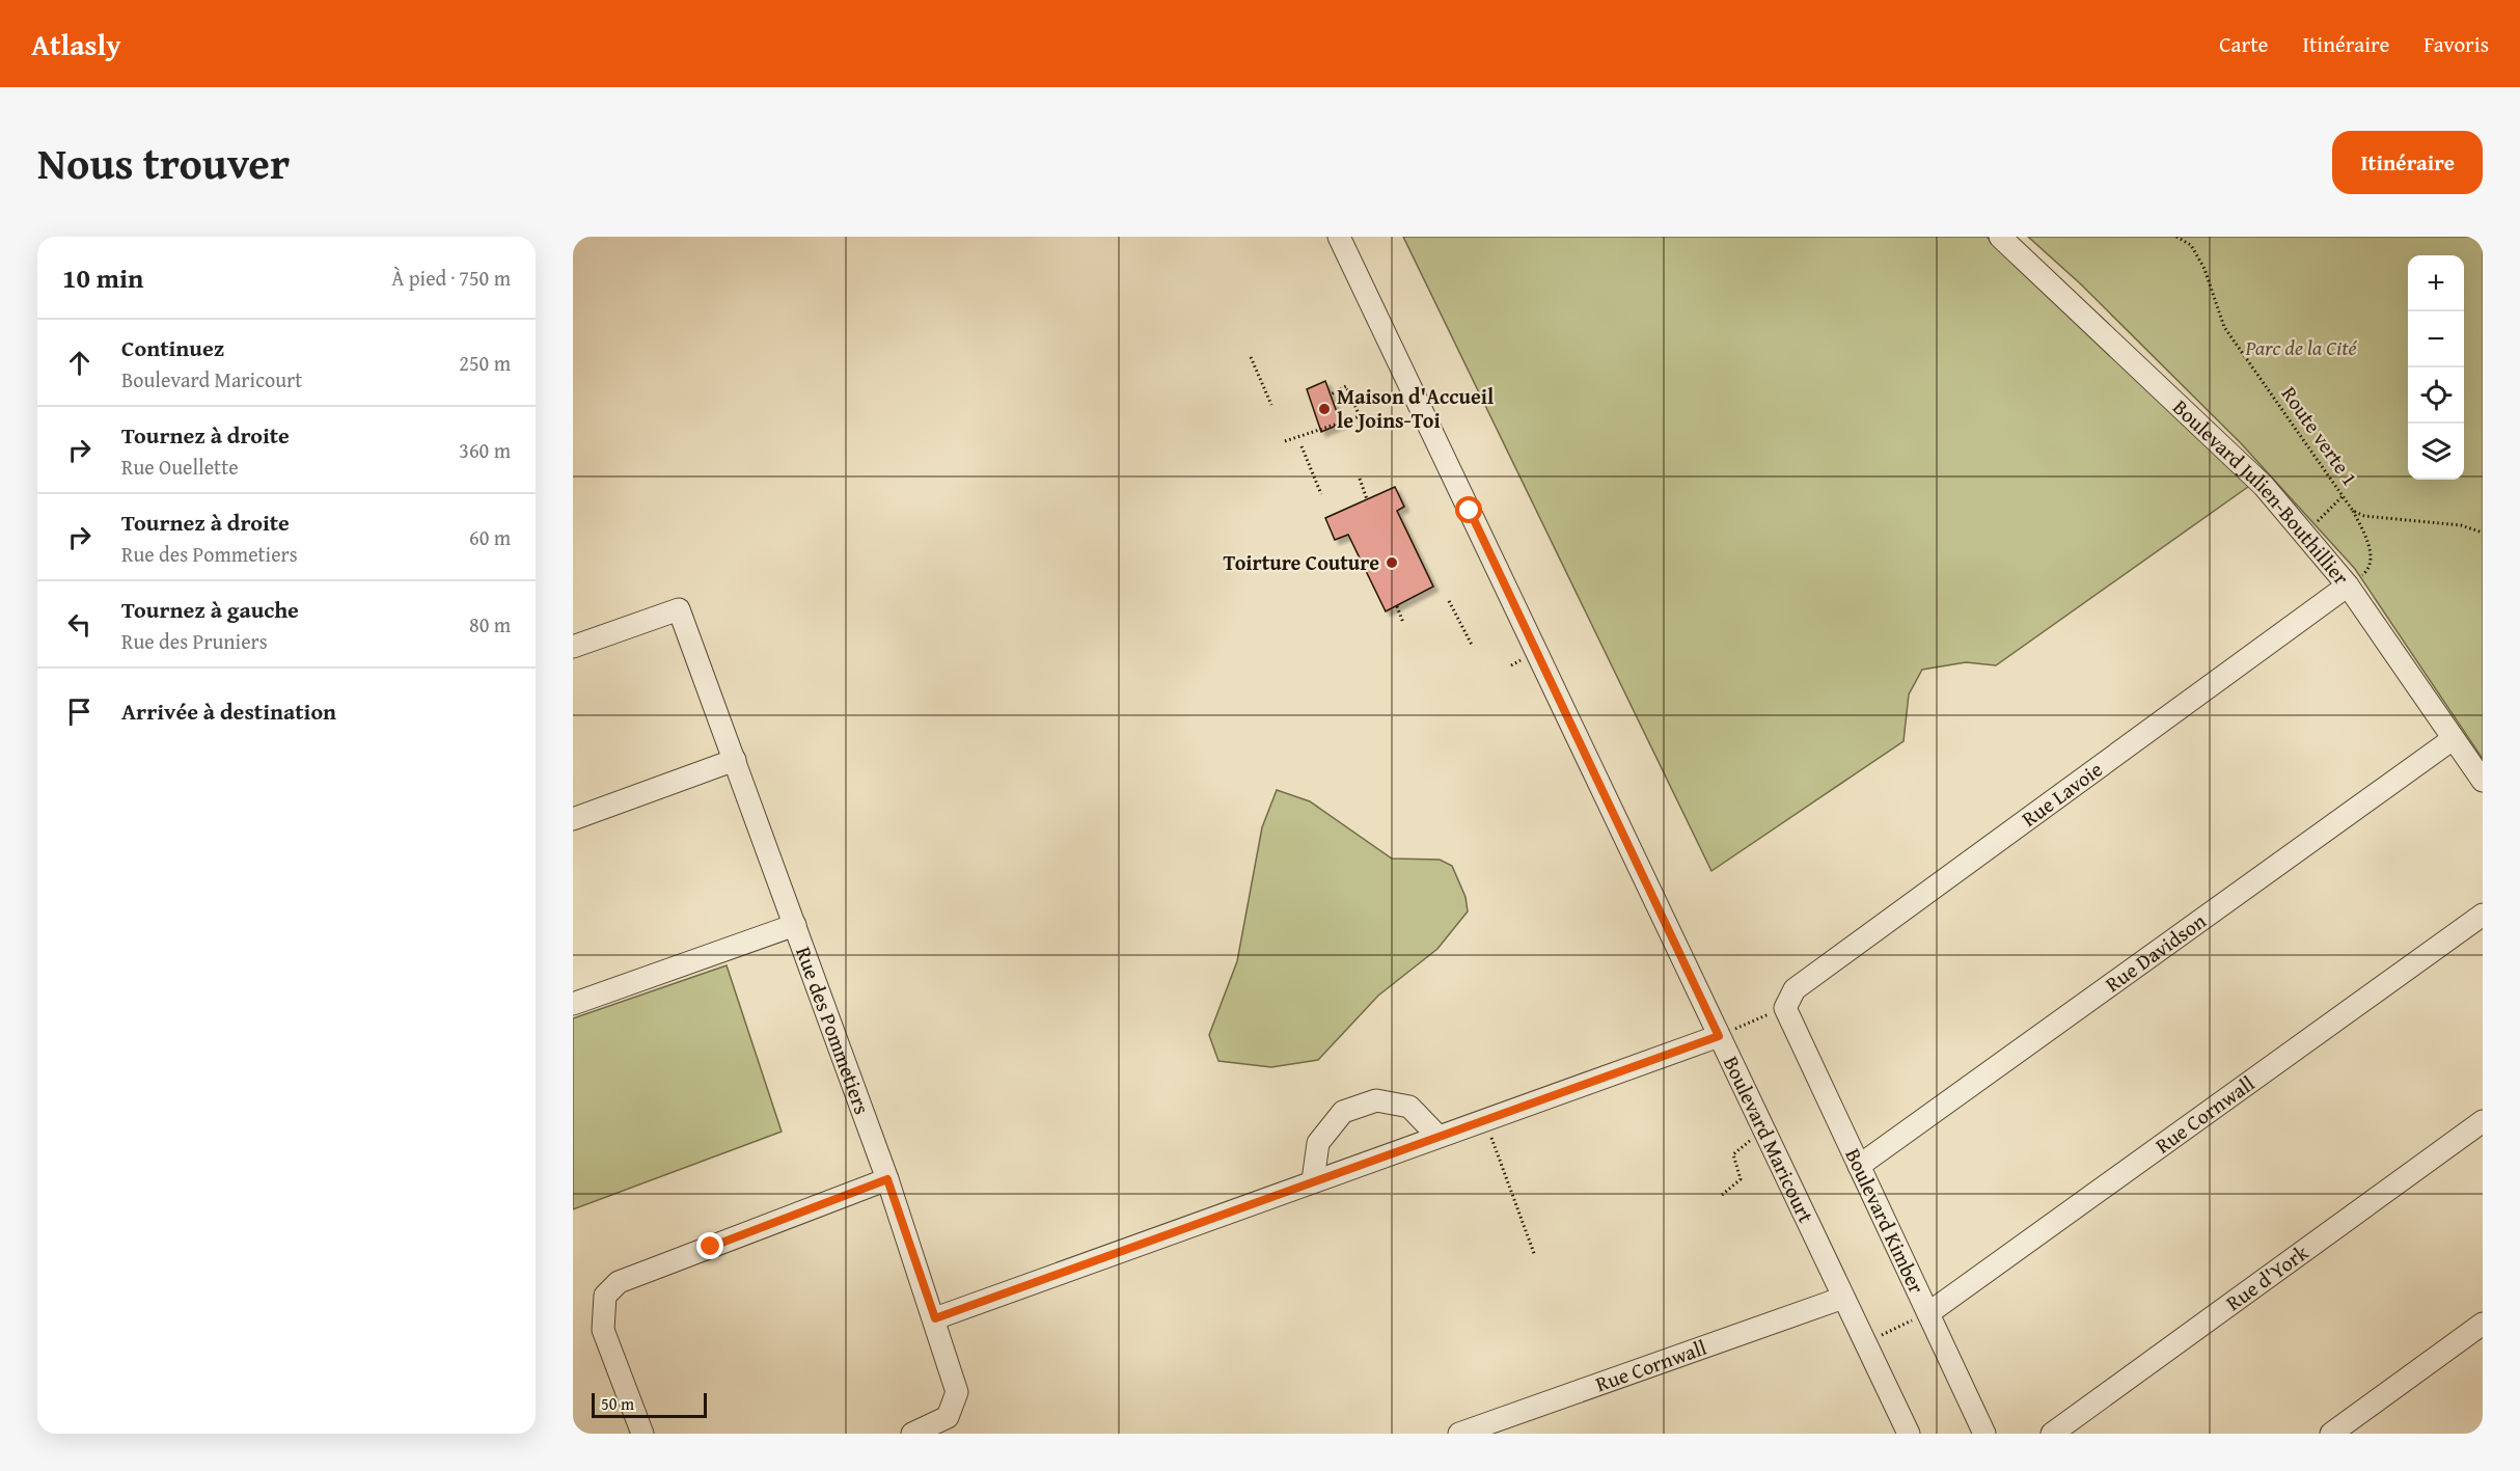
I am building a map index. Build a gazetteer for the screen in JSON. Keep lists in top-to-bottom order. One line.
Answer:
{"streets":{"street":["Boulevard Julien-Bouthillier","Rue Lavoie","Rue Davidson","Rue des Pommetiers","Rue Cornwall","Boulevard Maricourt","Boulevard Kimber","Rue d'York"],"path":["Route verte 1"]},"crossings":[["Boulevard Julien-Bouthillier","Rue Lavoie"],["Boulevard Julien-Bouthillier","Rue Davidson"],["Rue Lavoie","Boulevard Kimber"],["Rue Davidson","Boulevard Kimber"],["Rue Cornwall","Boulevard Maricourt"],["Rue Cornwall","Boulevard Kimber"]],"parks":["Parc de la Cité"],"places":["Maison d'Accueil le Joins-Toi","Toirture Couture"],"scale_bar":"50 m","page":{"header":"Atlasly","nav":["Carte","Itinéraire","Favoris"],"title":"Nous trouver","buttons":"Itinéraire","heading":["10 min","À pied · 750 m"],"map_buttons":["+","−"],"list":[["Continuez","Boulevard Maricourt","250 m"],["Tournez à droite","Rue Ouellette","360 m"],["Tournez à droite","Rue des Pommetiers","60 m"],["Tournez à gauche","Rue des Pruniers","80 m"],"Arrivée à destination"],"scale":"50 m"}}
